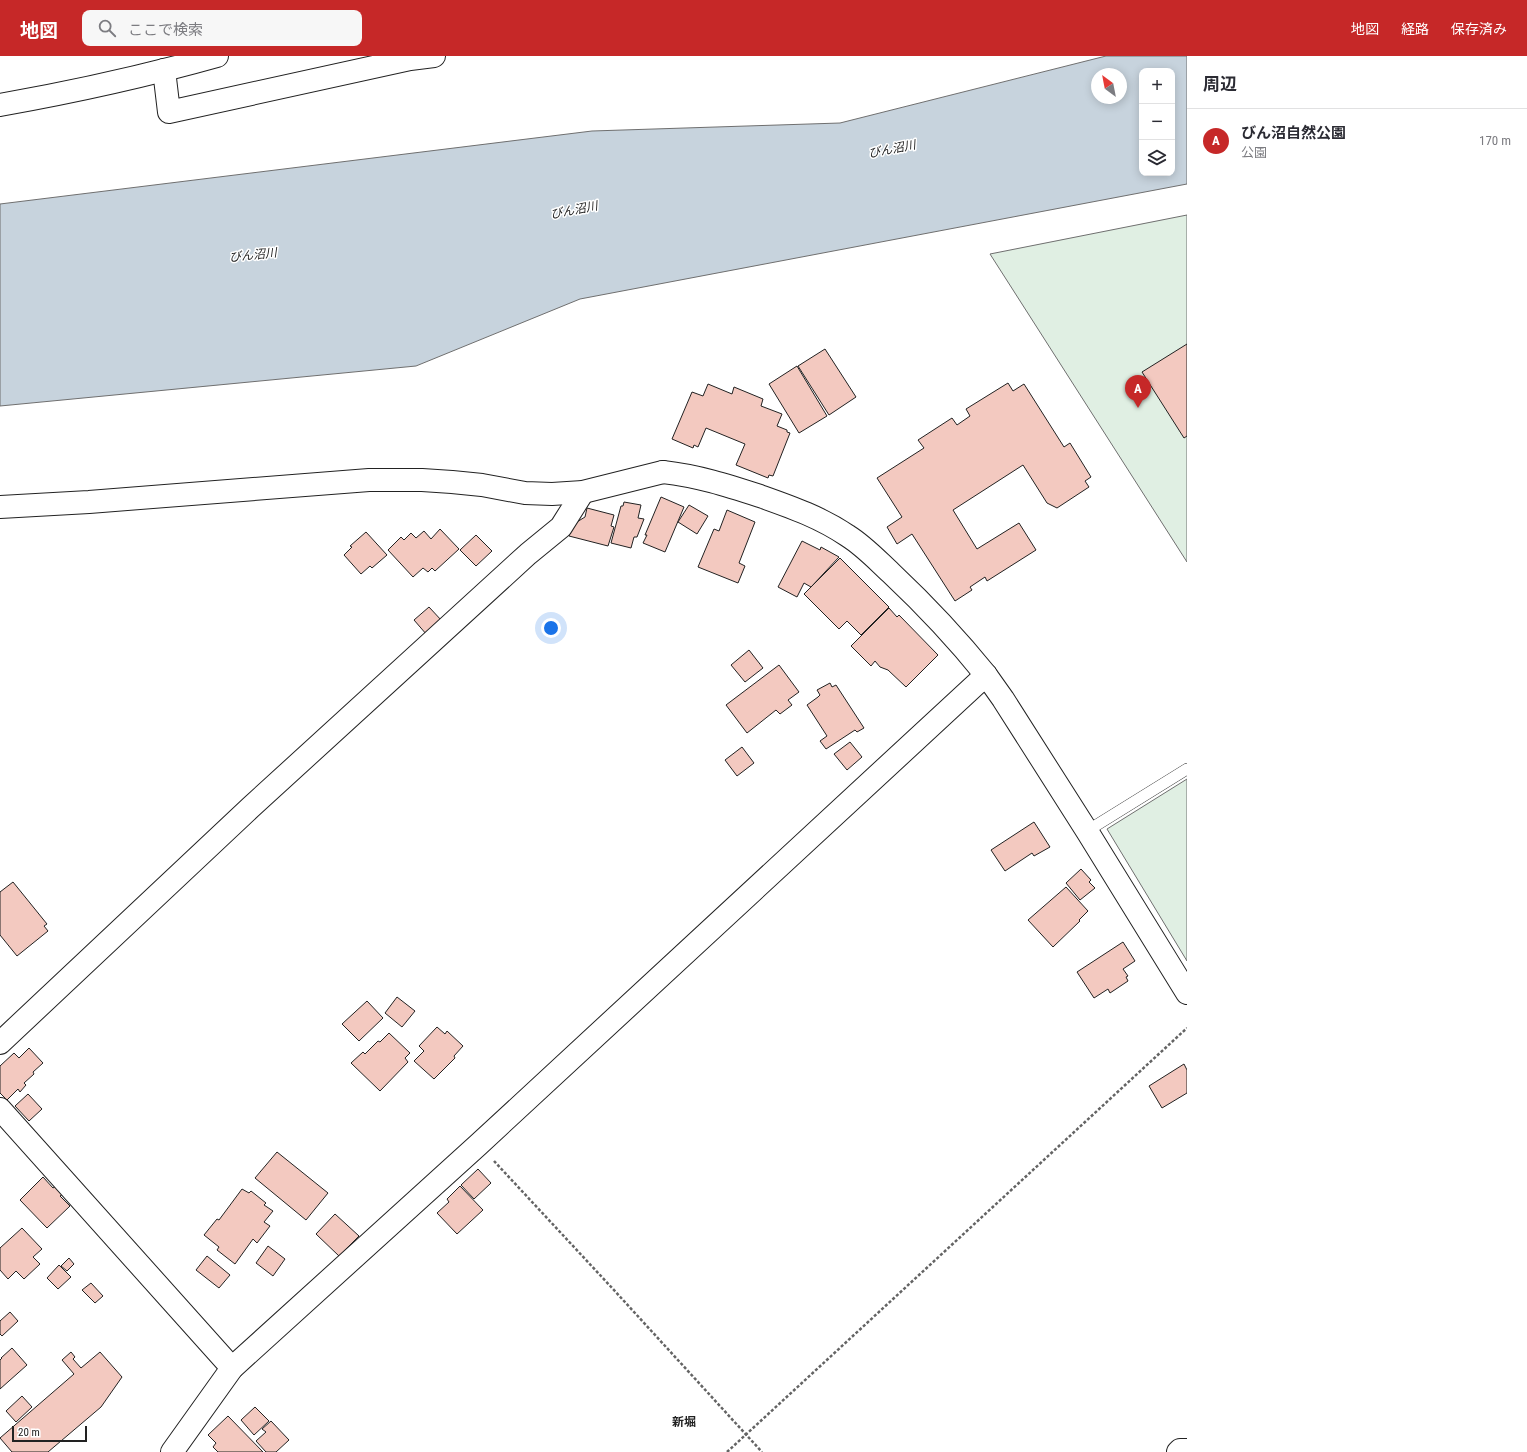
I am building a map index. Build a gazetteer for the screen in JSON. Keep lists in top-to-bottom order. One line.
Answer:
{"districts":["新堀"],"water":["びん沼川"],"scale_bar":"20 m","north":"top left","page":{"header":"地図","search":"ここで検索","nav":["地図","経路","保存済み"],"heading":"周辺","map_buttons":["+","−"],"list":[{"mark":"A","name":"びん沼自然公園","note":"公園","value":"170 m"}],"pins":"A","scale":"20 m"}}
